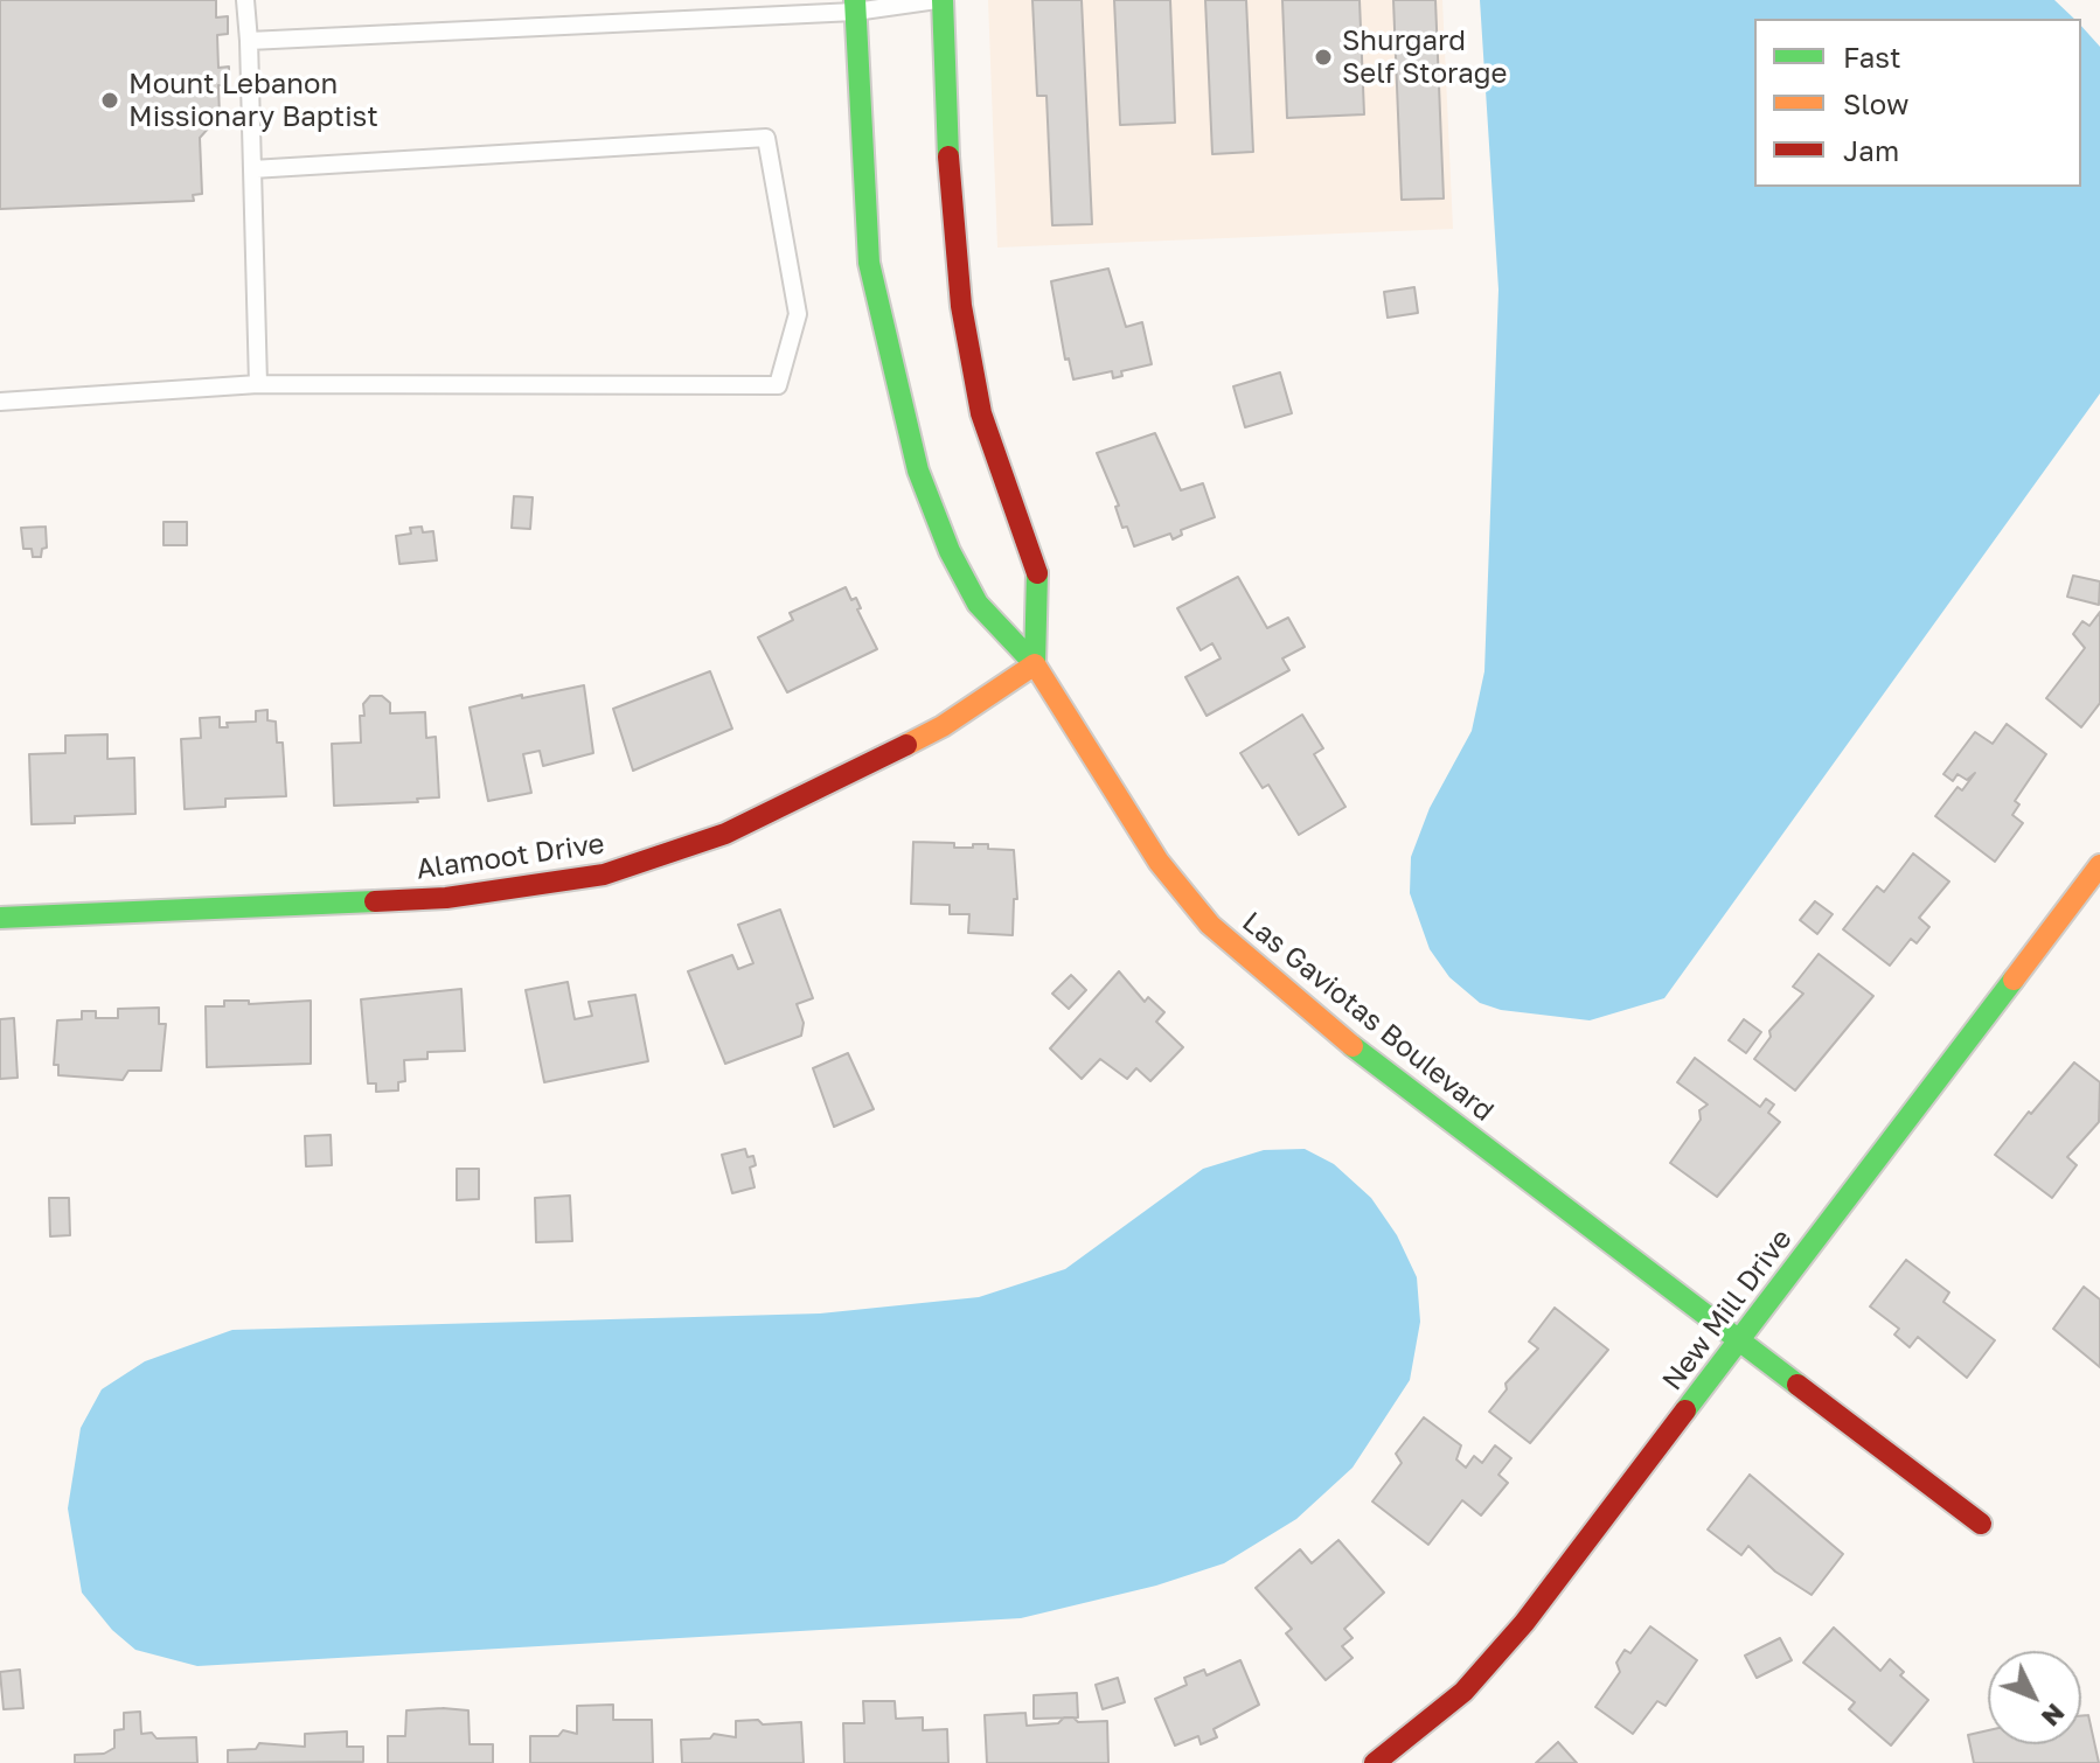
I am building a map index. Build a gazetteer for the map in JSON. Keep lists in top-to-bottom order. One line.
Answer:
{"streets":{"street":["Alamoot Drive","Las Gaviotas Boulevard","New Mill Drive"]},"crossings":[["Alamoot Drive","Las Gaviotas Boulevard"],["Las Gaviotas Boulevard","New Mill Drive"]],"places":["Shurgard Self Storage","Mount Lebanon Missionary Baptist"],"legend":["Fast","Slow","Jam"],"north":"bottom right"}
